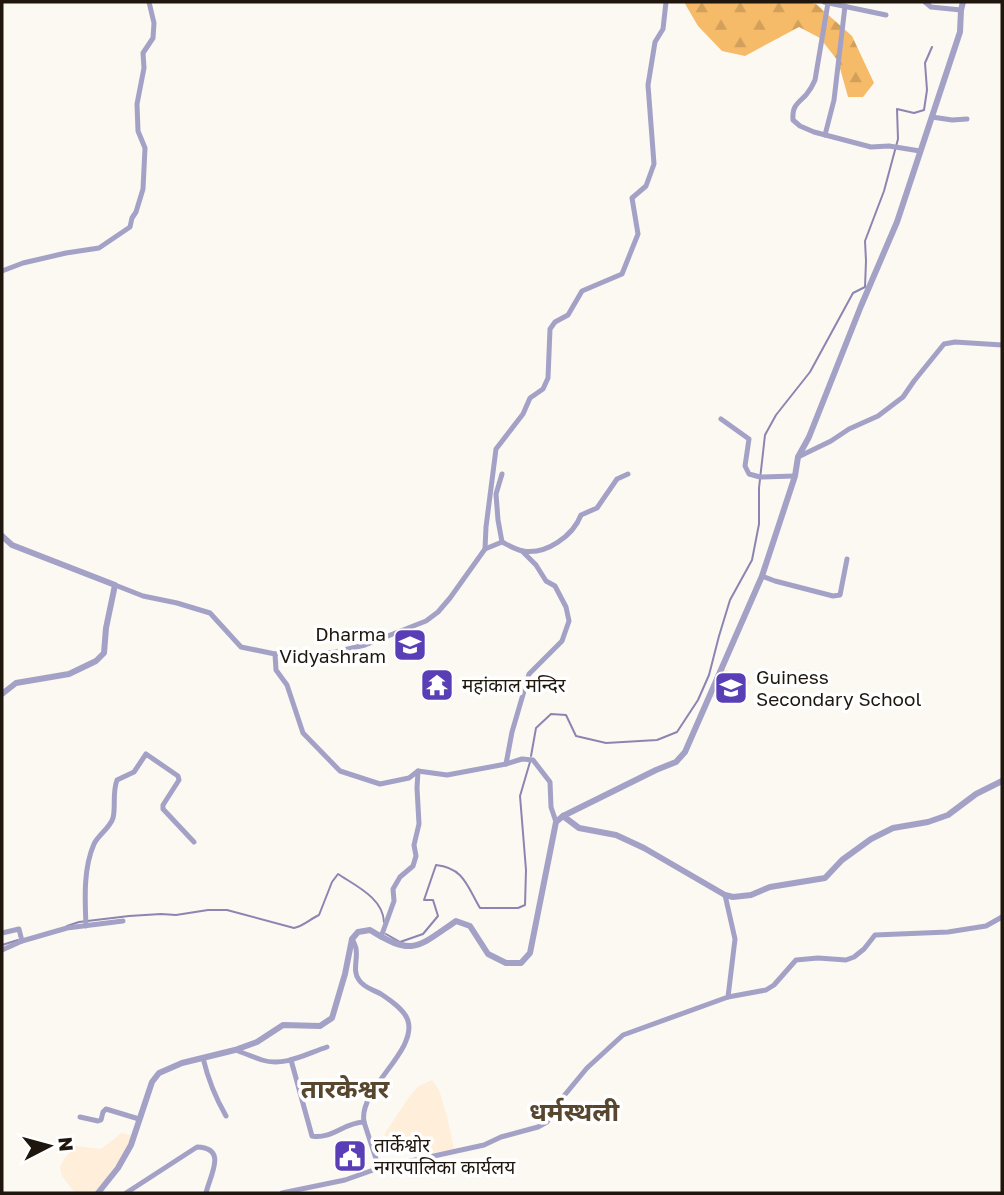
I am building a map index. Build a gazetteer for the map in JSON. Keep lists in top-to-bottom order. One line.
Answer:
{"districts":["तारकेश्वर","धर्मस्थली"],"places":{"school or university":["Dharma Vidyashram","Guiness Secondary School"],"temple":["महांकाल मन्दिर"],"public building":["तार्केश्वोर नगरपालिका कार्यलय"]},"north":"right"}
